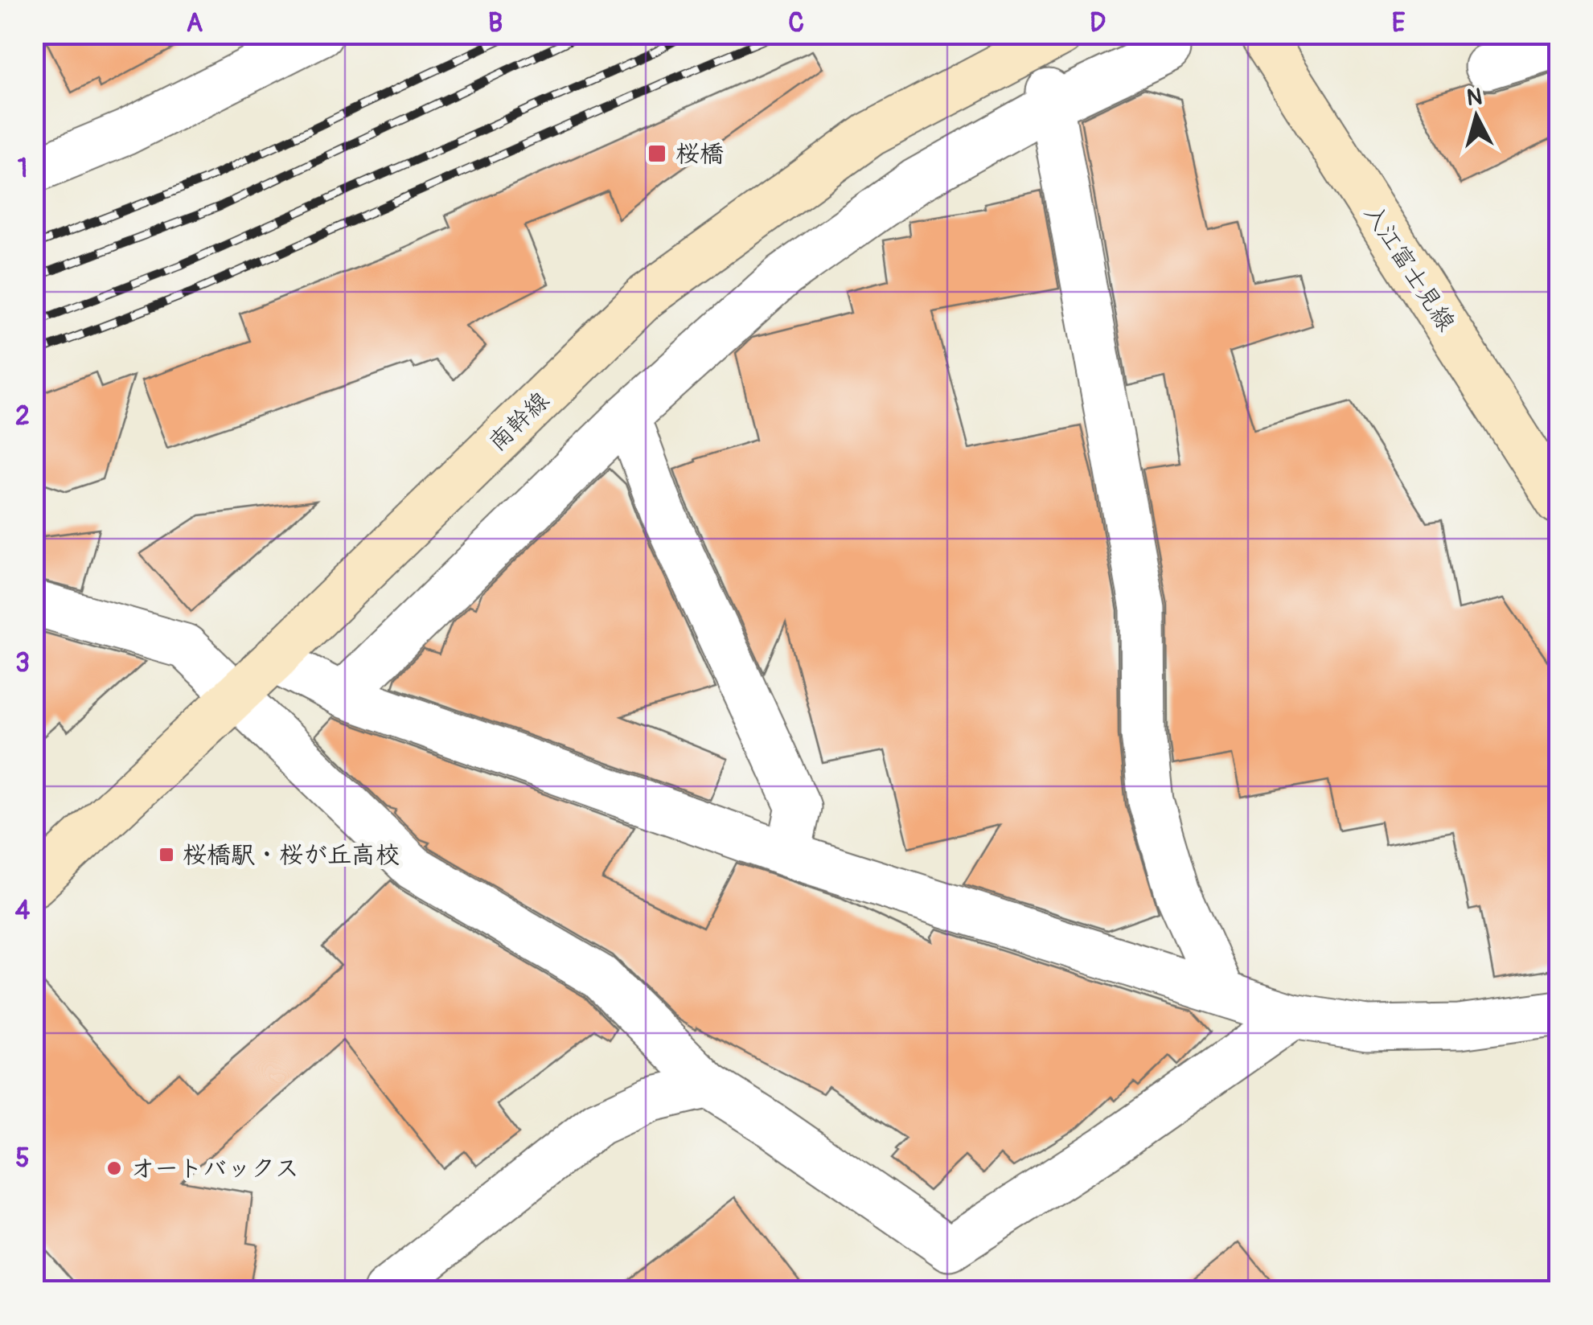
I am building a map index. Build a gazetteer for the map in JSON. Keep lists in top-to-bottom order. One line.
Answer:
{"streets":{"main road":["入江富士見線","南幹線"]},"places":{"transit":["桜橋","桜橋駅・桜が丘高校"],"other":["オートバックス"]},"north":"top","grid":{"columns":["A","B","C","D","E"],"rows":["1","2","3","4","5"]}}
